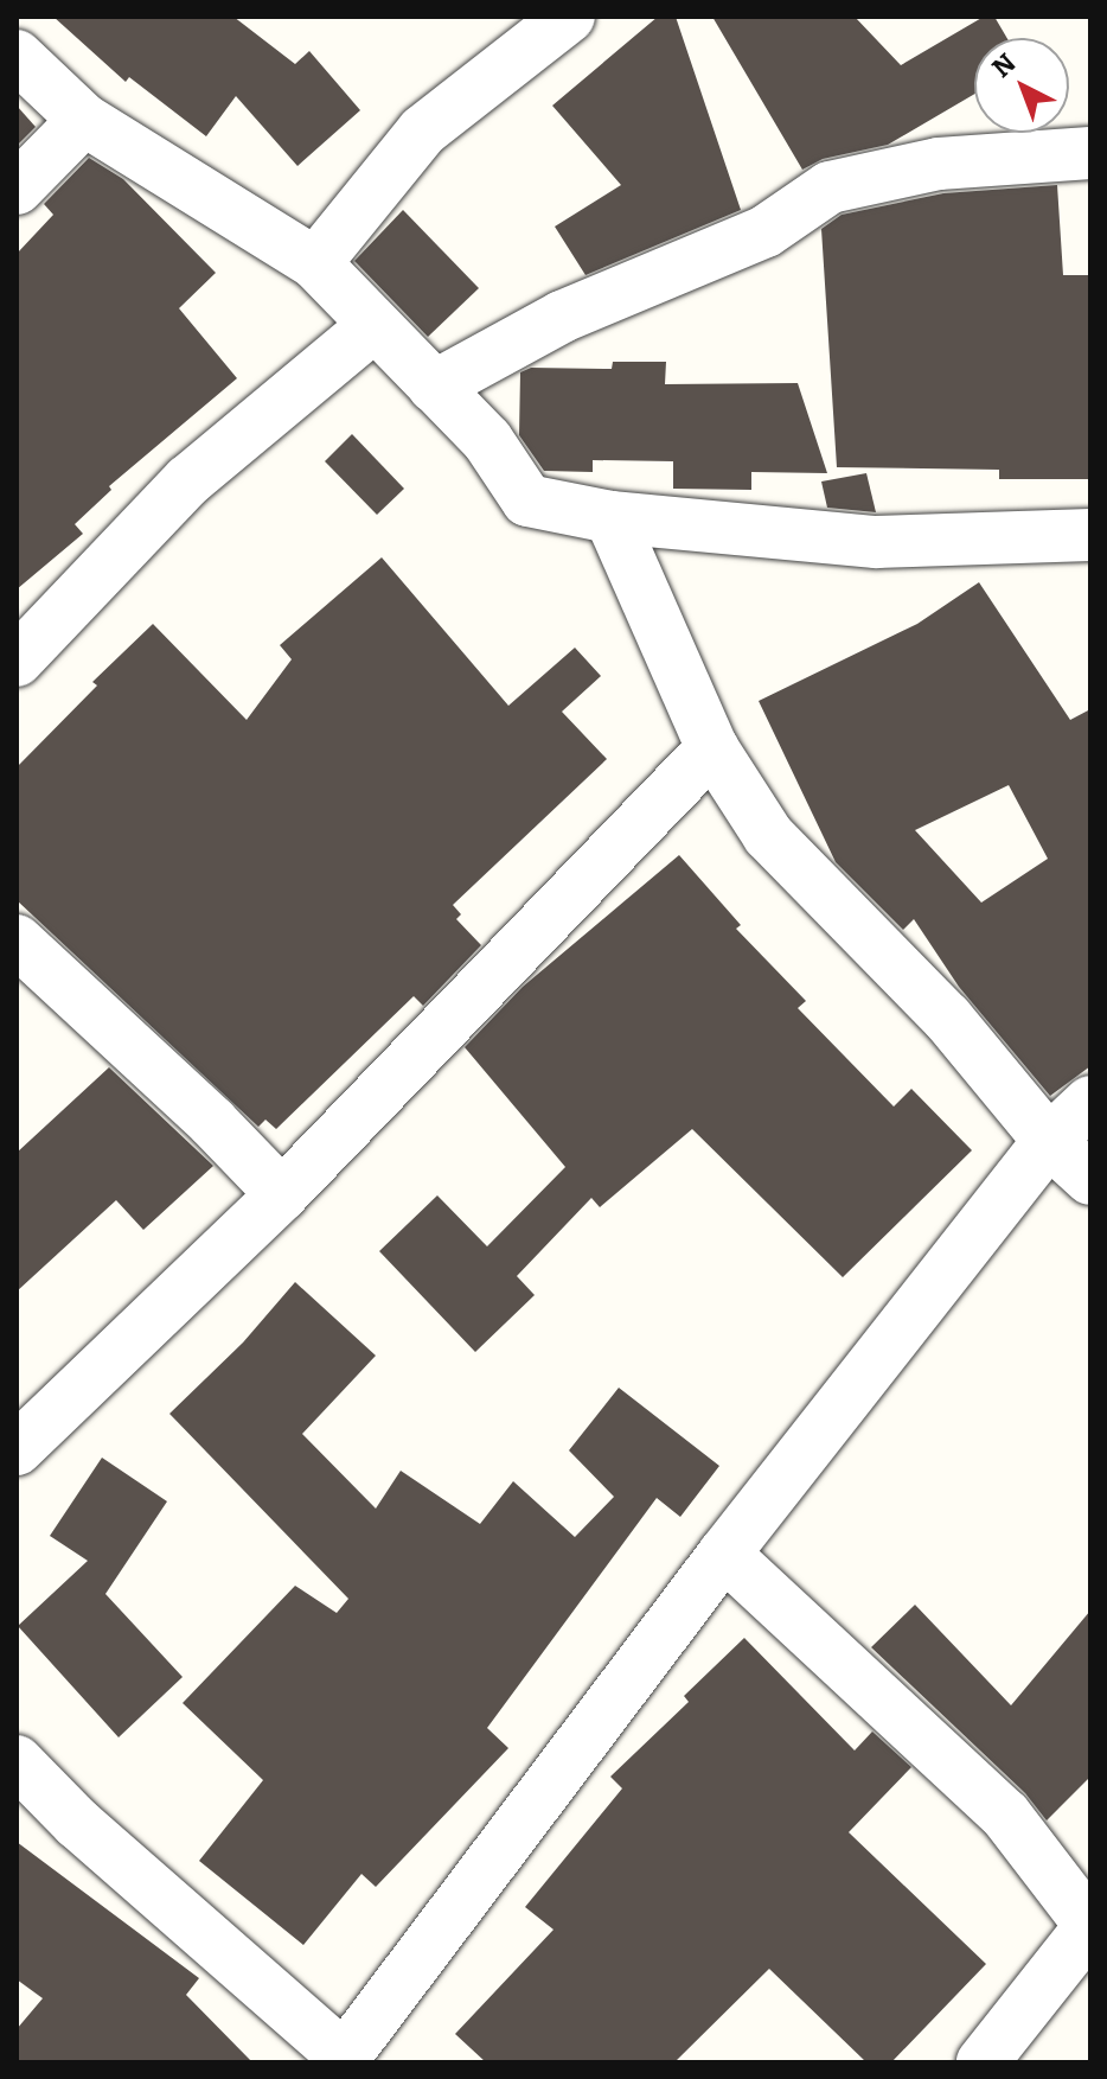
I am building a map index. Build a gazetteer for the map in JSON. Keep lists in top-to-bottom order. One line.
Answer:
{"north":"top left"}
